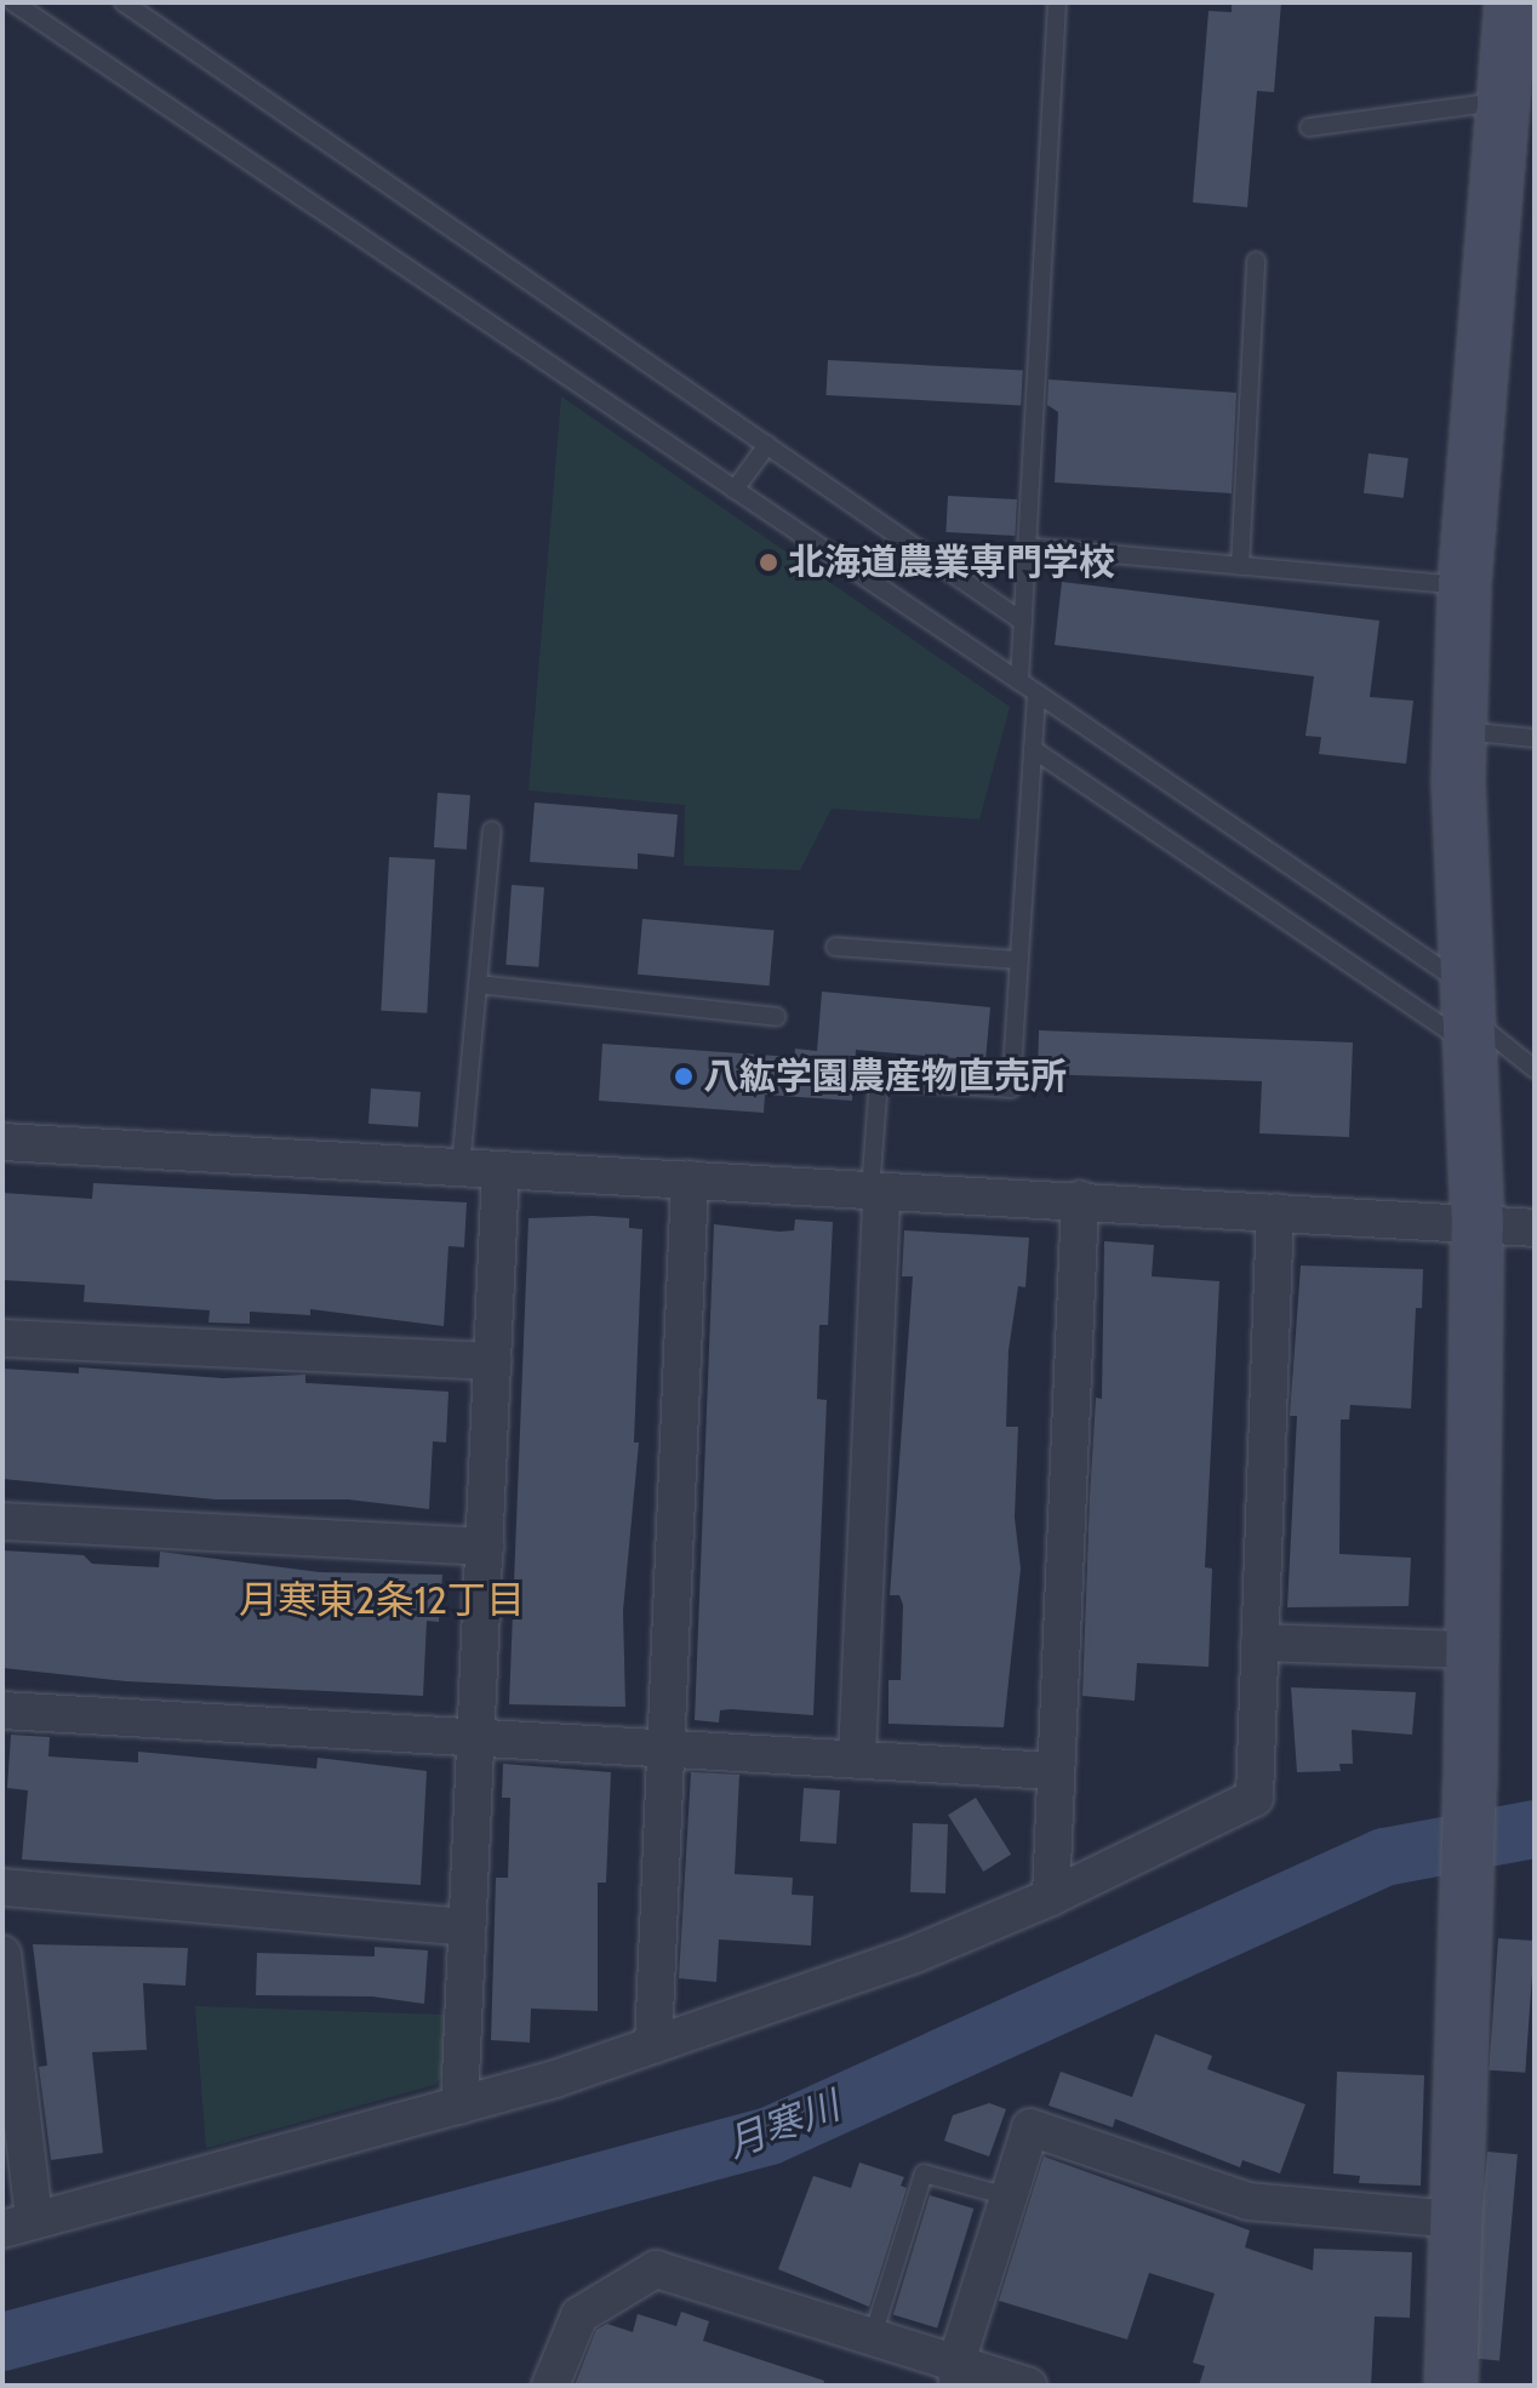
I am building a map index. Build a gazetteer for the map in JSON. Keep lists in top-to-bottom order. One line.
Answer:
{"districts":["月寒東2条12丁目"],"water":["月寒川"],"places":["北海道農業専門学校","八紘学園農産物直売所"]}
